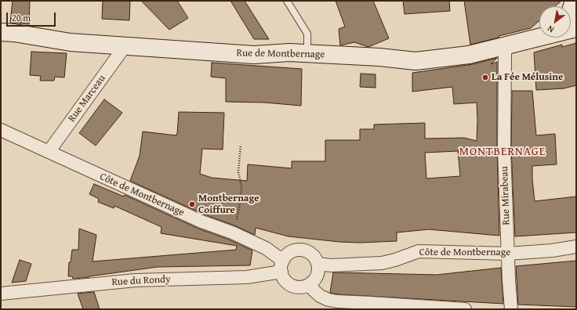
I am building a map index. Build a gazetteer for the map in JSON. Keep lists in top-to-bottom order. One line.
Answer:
{"streets":{"street":["Rue de Montbernage","Rue Marceau","Côte de Montbernage","Rue Mirabeau","Rue du Rondy"]},"crossings":[["Rue de Montbernage","Rue Marceau"],["Rue de Montbernage","Rue Mirabeau"],["Rue Marceau","Côte de Montbernage"],["Côte de Montbernage","Rue Mirabeau"],["Côte de Montbernage","Rue du Rondy"]],"districts":["MONTBERNAGE"],"places":["La Fée Mélusine","Montbernage Coiffure"],"scale_bar":"20 m","north":"bottom left"}
